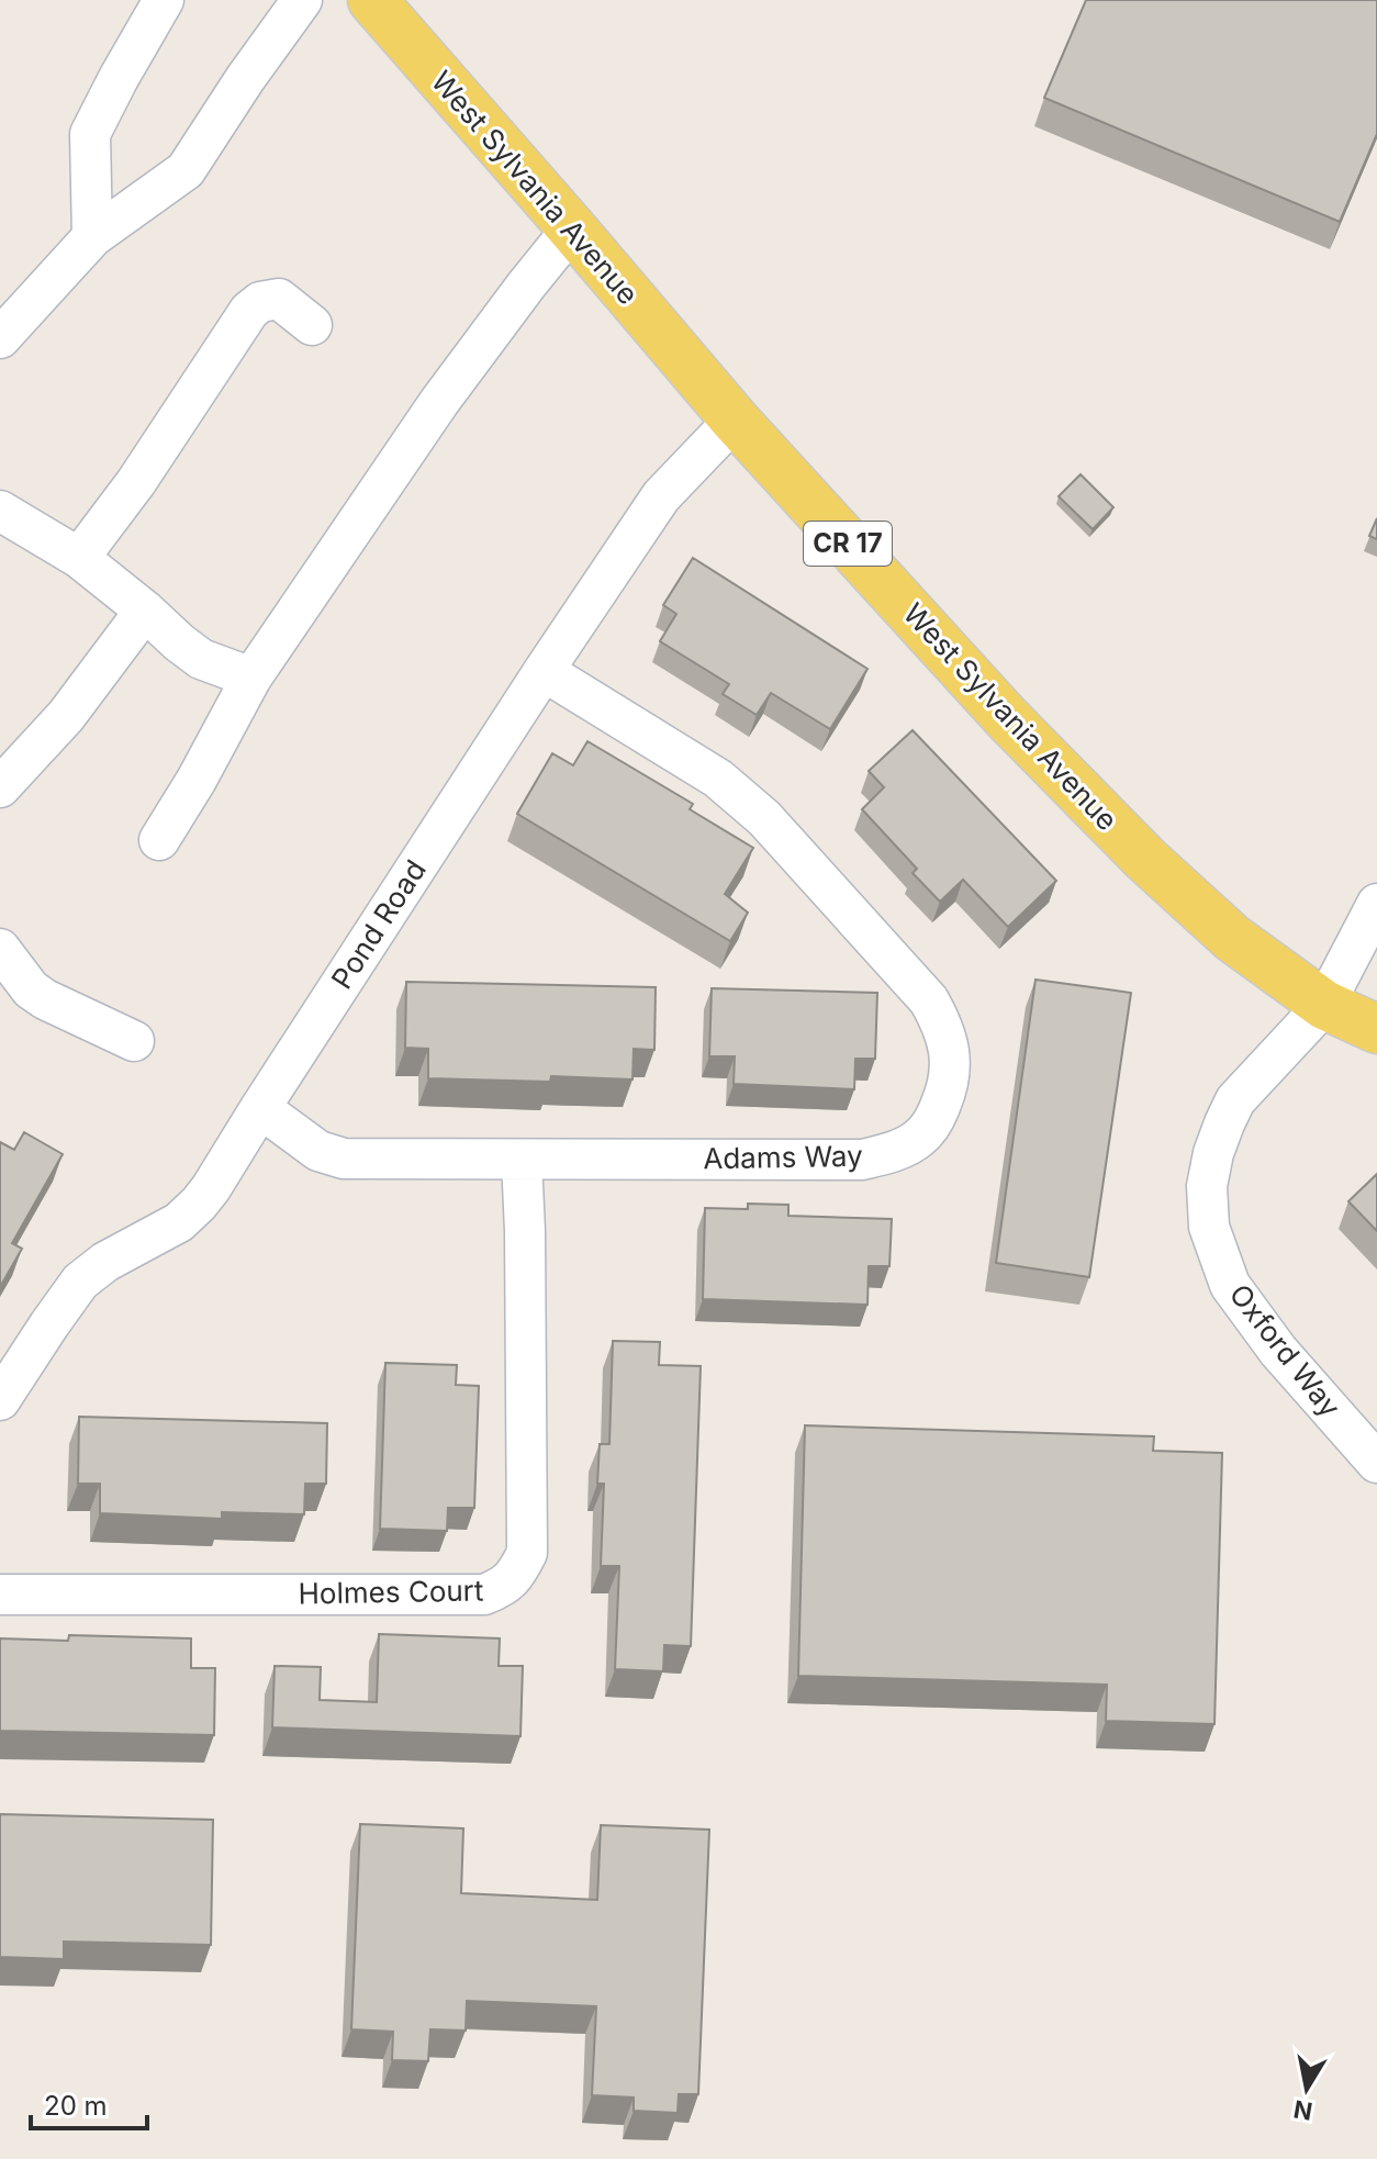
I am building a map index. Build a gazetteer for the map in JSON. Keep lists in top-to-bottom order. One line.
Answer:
{"streets":{"main road":["West Sylvania Avenue","CR 17"],"street":["Pond Road","Adams Way","Oxford Way","Holmes Court"]},"crossings":[["West Sylvania Avenue","Pond Road"],["West Sylvania Avenue","Oxford Way"],["Pond Road","Adams Way"],["Adams Way","Holmes Court"]],"scale_bar":"20 m","north":"bottom"}
